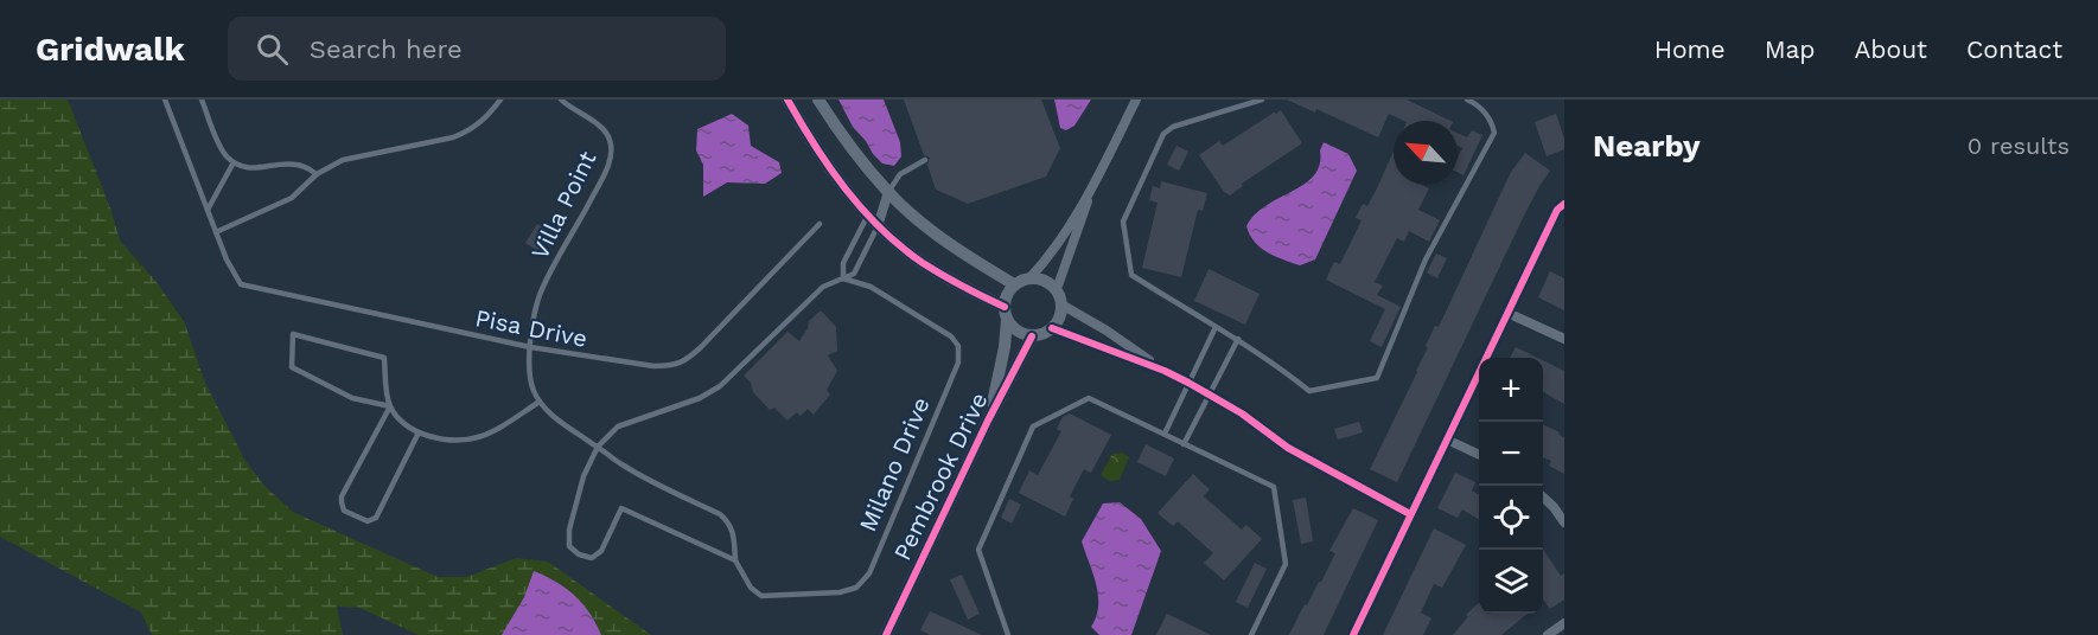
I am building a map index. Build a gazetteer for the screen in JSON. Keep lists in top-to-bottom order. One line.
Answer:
{"streets":{"street":["Pembrook Drive"],"lane":["Villa Point","Pisa Drive","Milano Drive"]},"crossings":[["Villa Point","Pisa Drive"]],"north":"top left","page":{"header":"Gridwalk","search":"Search here","nav":["Home","Map","About","Contact"],"heading":["Nearby","0 results"],"map_buttons":["+","−"]}}
